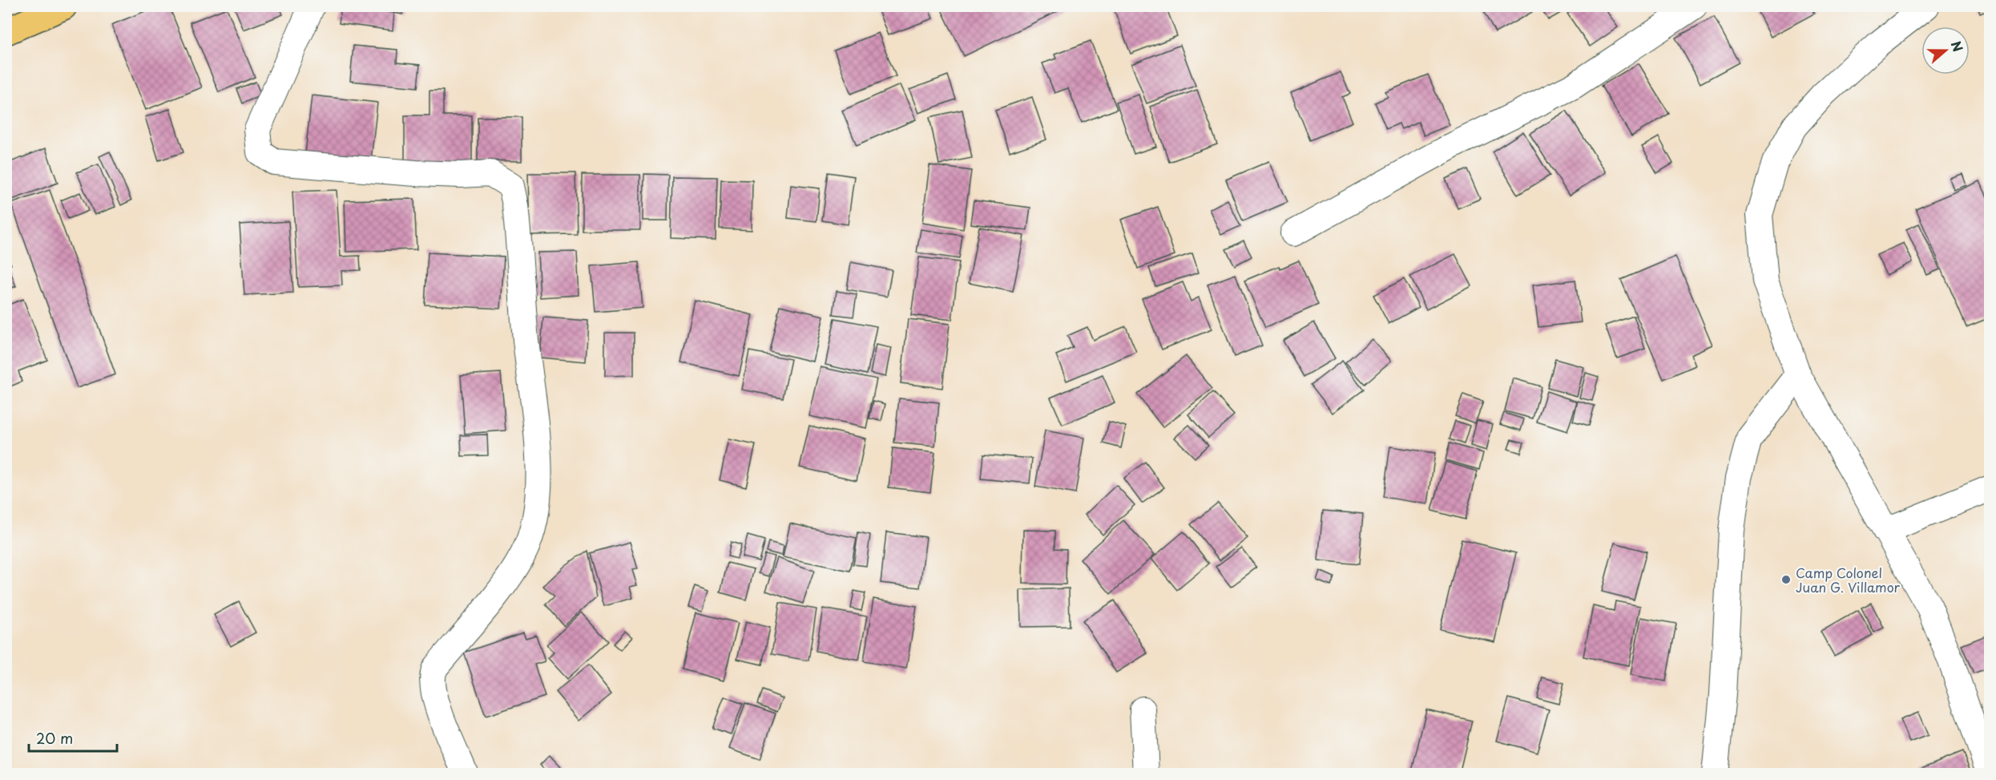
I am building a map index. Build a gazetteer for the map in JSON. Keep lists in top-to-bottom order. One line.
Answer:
{"places":["Camp Colonel Juan G. Villamor"],"scale_bar":"20 m","north":"right"}
